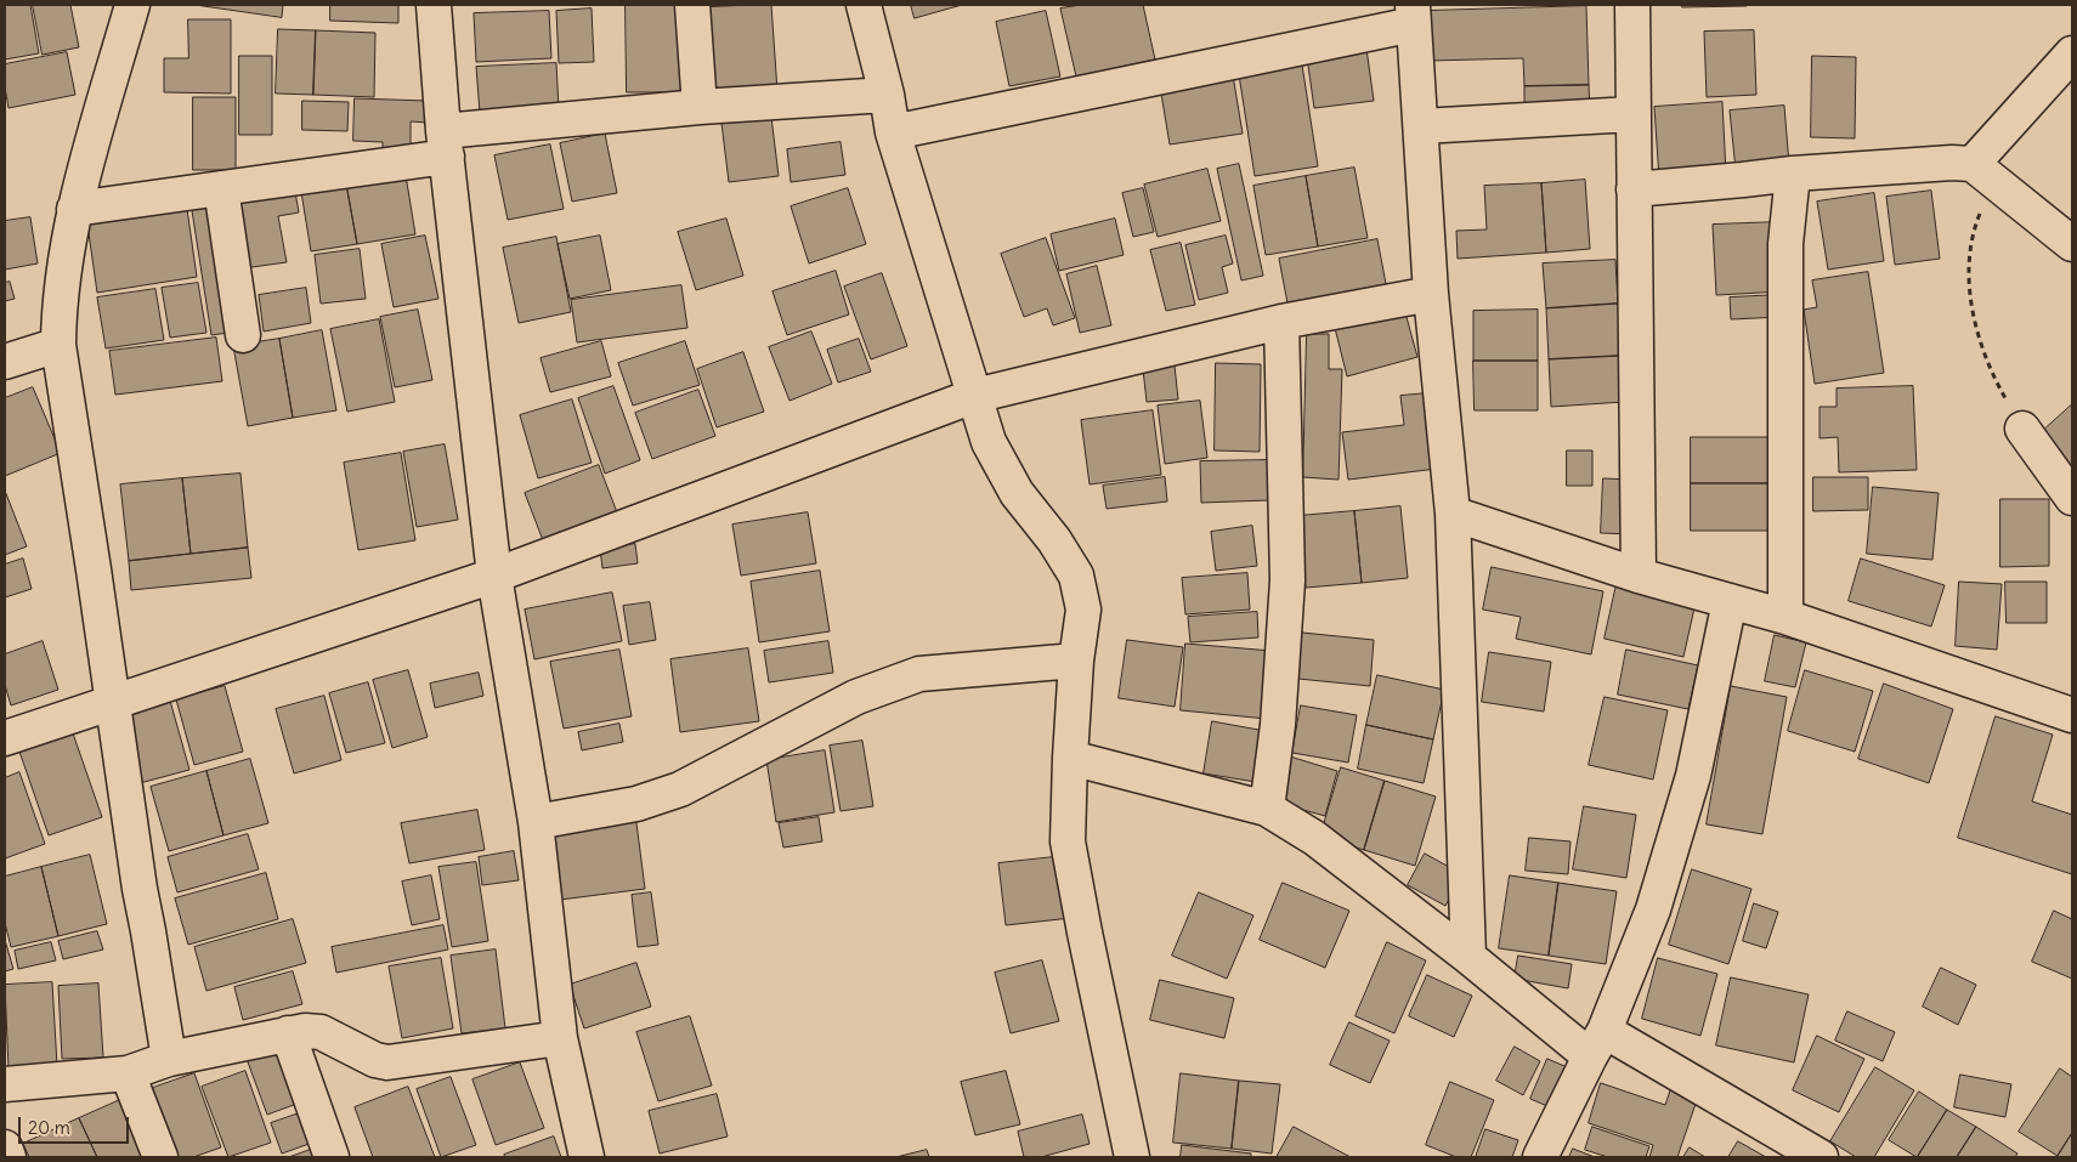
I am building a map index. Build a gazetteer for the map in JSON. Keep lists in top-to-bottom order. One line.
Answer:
{"scale_bar":"20 m"}
